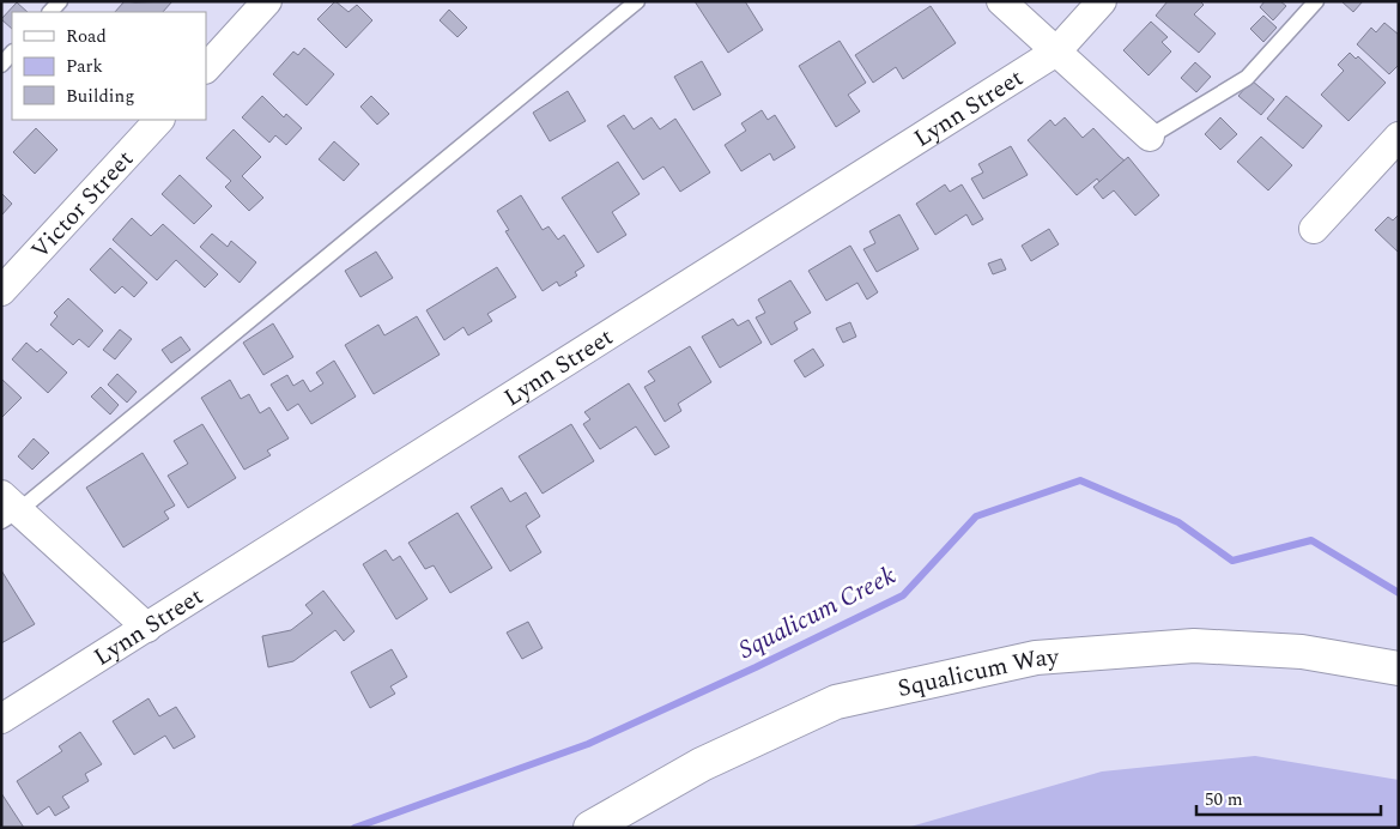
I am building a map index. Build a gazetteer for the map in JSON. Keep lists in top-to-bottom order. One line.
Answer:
{"streets":{"street":["Lynn Street","Victor Street","Squalicum Way"]},"water":["Squalicum Creek"],"legend":["Road","Park","Building"],"scale_bar":"50 m"}
